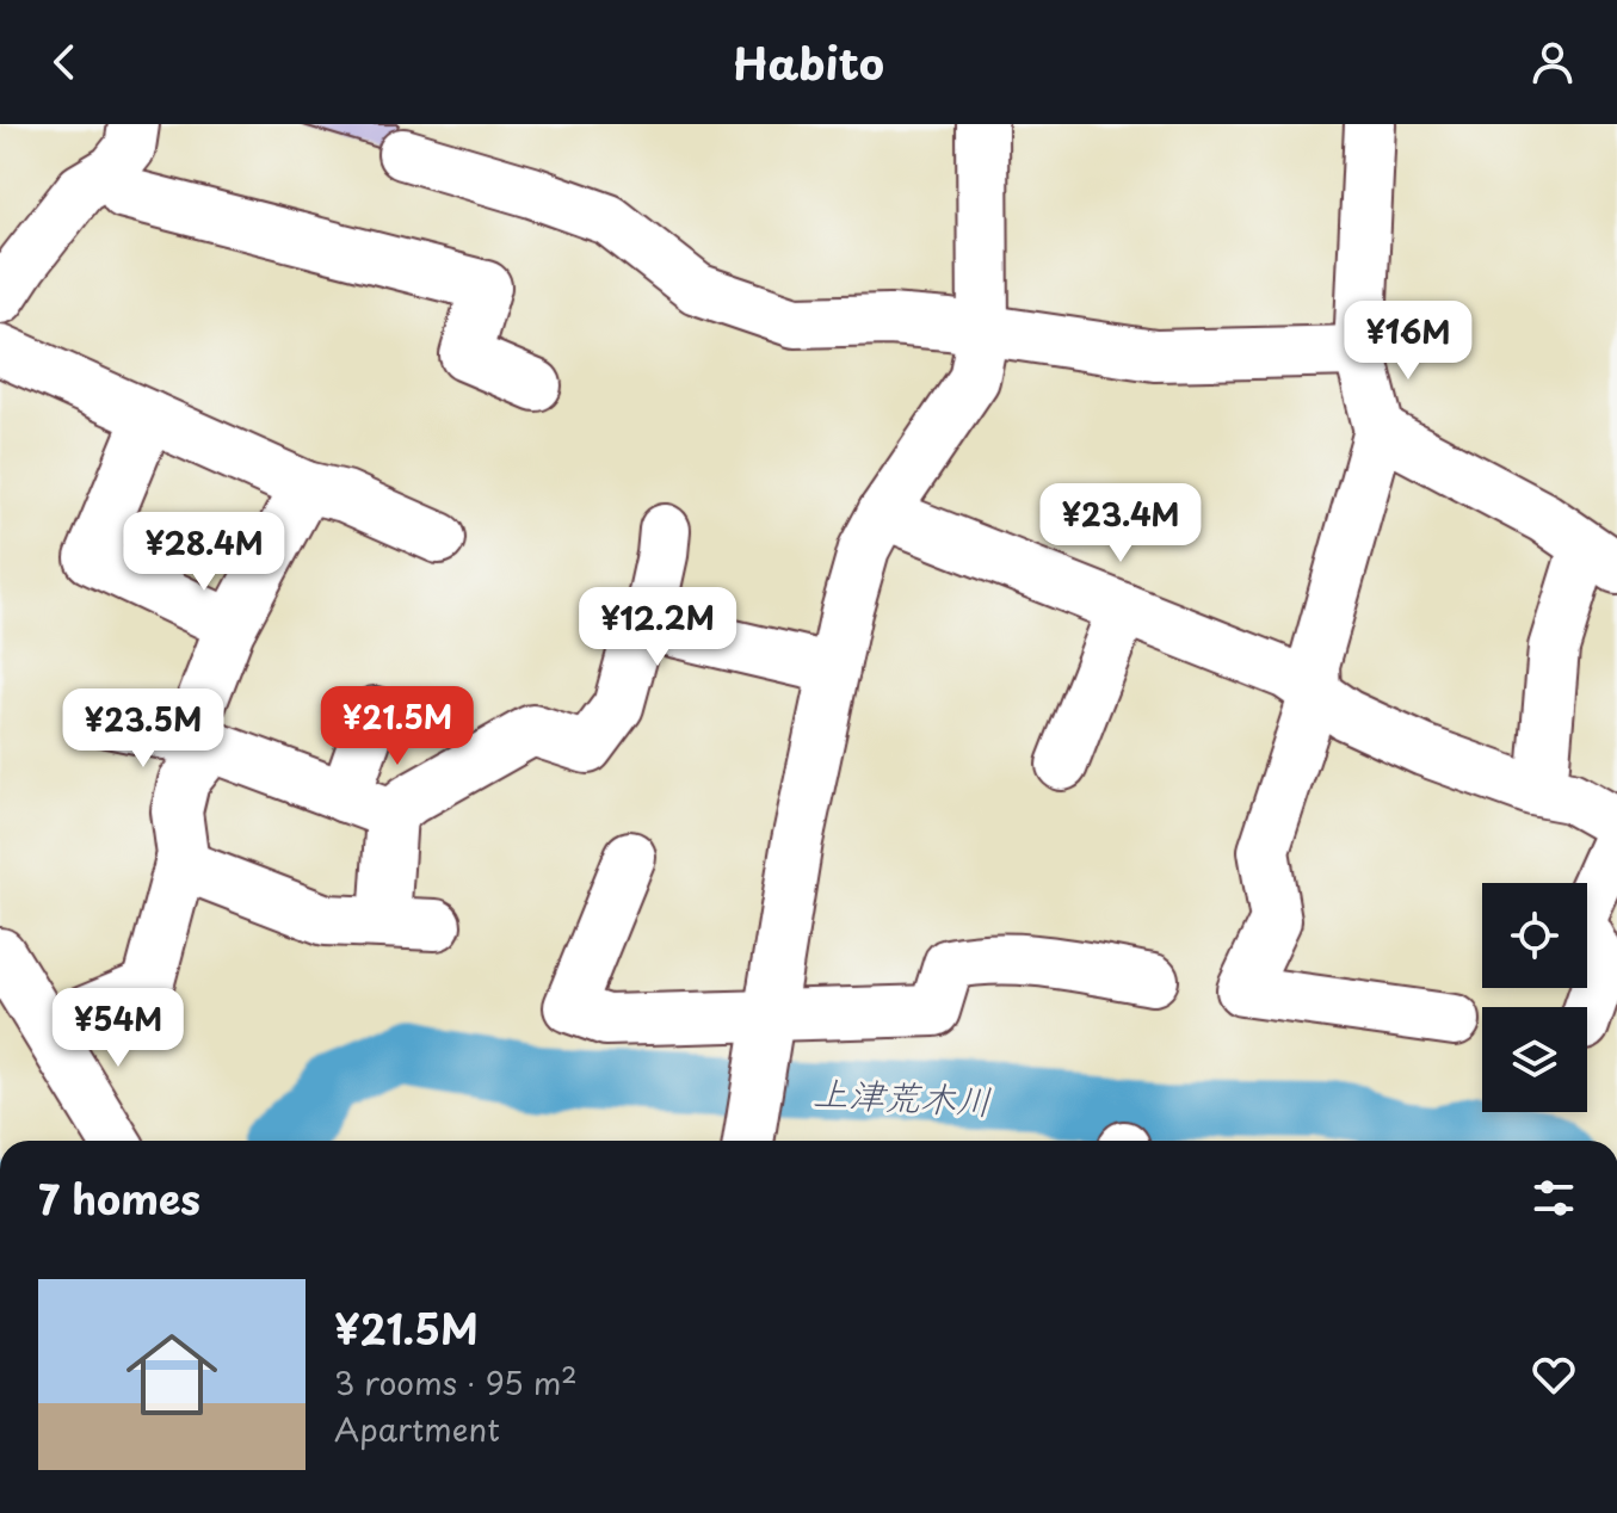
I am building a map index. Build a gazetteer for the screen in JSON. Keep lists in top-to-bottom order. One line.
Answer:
{"water":["上津荒木川"],"page":{"header":"Habito","price":["¥16M","¥23.4M","¥28.4M","¥12.2M","¥21.5M","¥23.5M","¥54M"],"heading":"7 homes","list":[{"name":"¥21.5M","note":"3 rooms · 95 m² · Apartment"}]}}
